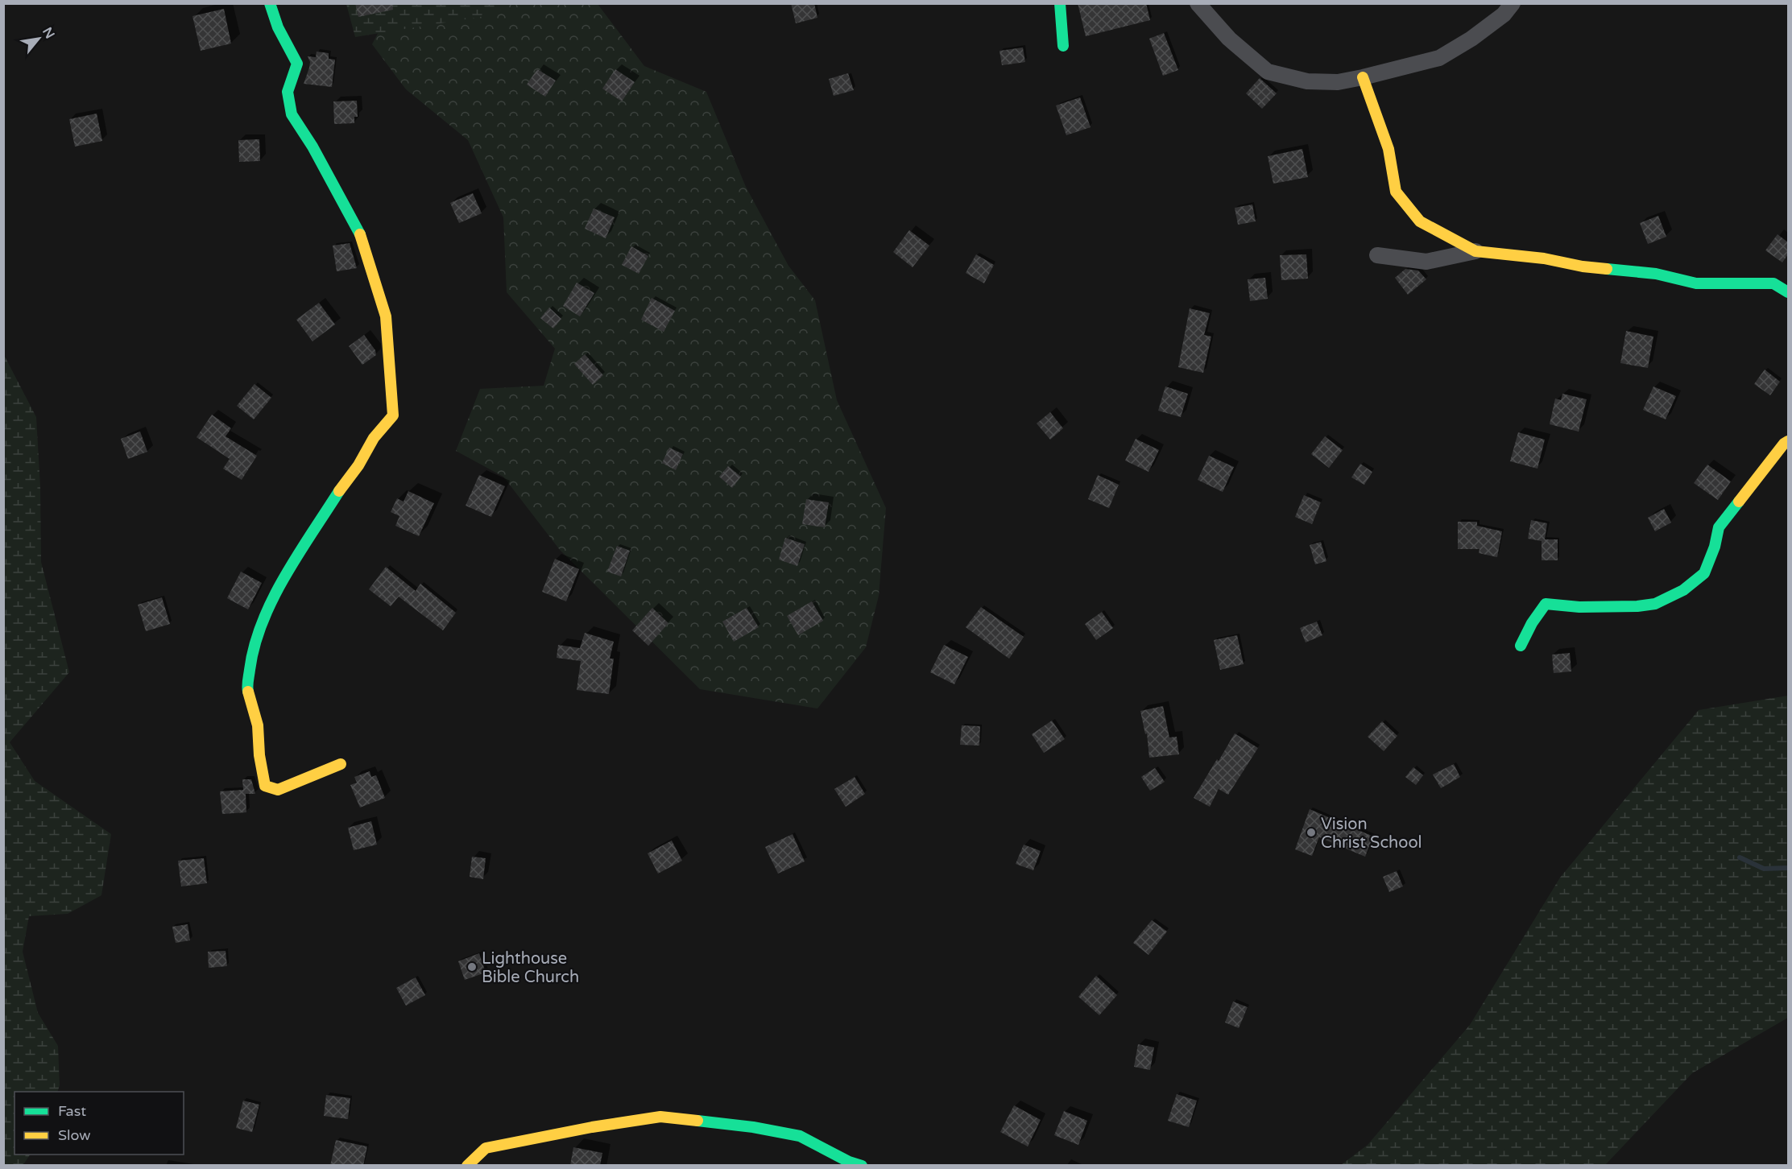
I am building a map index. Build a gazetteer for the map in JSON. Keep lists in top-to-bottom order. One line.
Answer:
{"places":["Vision Christ School","Lighthouse Bible Church"],"legend":["Fast","Slow"],"north":"top right"}
